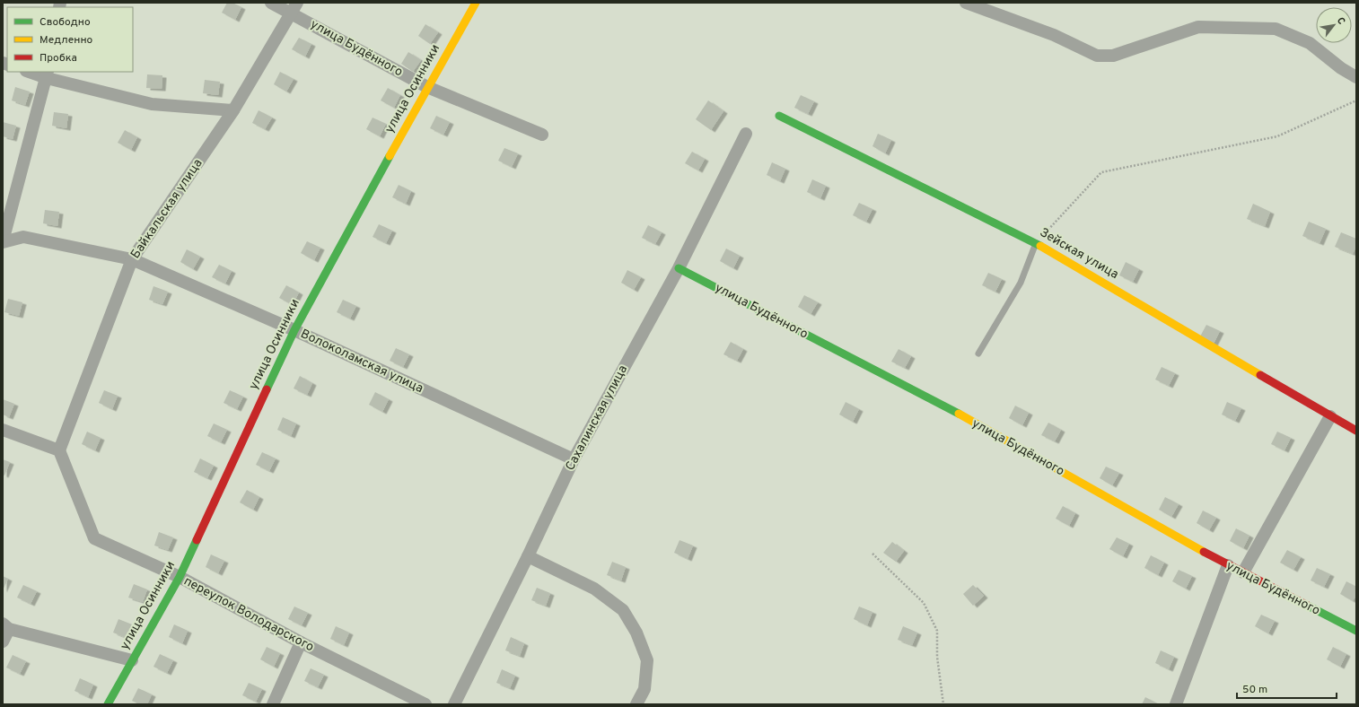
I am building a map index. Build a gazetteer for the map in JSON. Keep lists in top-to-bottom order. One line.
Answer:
{"streets":{"street":["улица Будённого","улица Осинники","Байкальская улица","Зейская улица","Волоколамская улица","Сахалинская улица","переулок Володарского"]},"crossings":[["улица Будённого","улица Осинники"],["улица Будённого","Байкальская улица"],["улица Будённого","Сахалинская улица"],["улица Осинники","Волоколамская улица"],["улица Осинники","переулок Володарского"],["Байкальская улица","Волоколамская улица"],["Байкальская улица","переулок Володарского"],["Волоколамская улица","Сахалинская улица"]],"legend":["Свободно","Медленно","Пробка"],"scale_bar":"50 m","north":"top right"}
